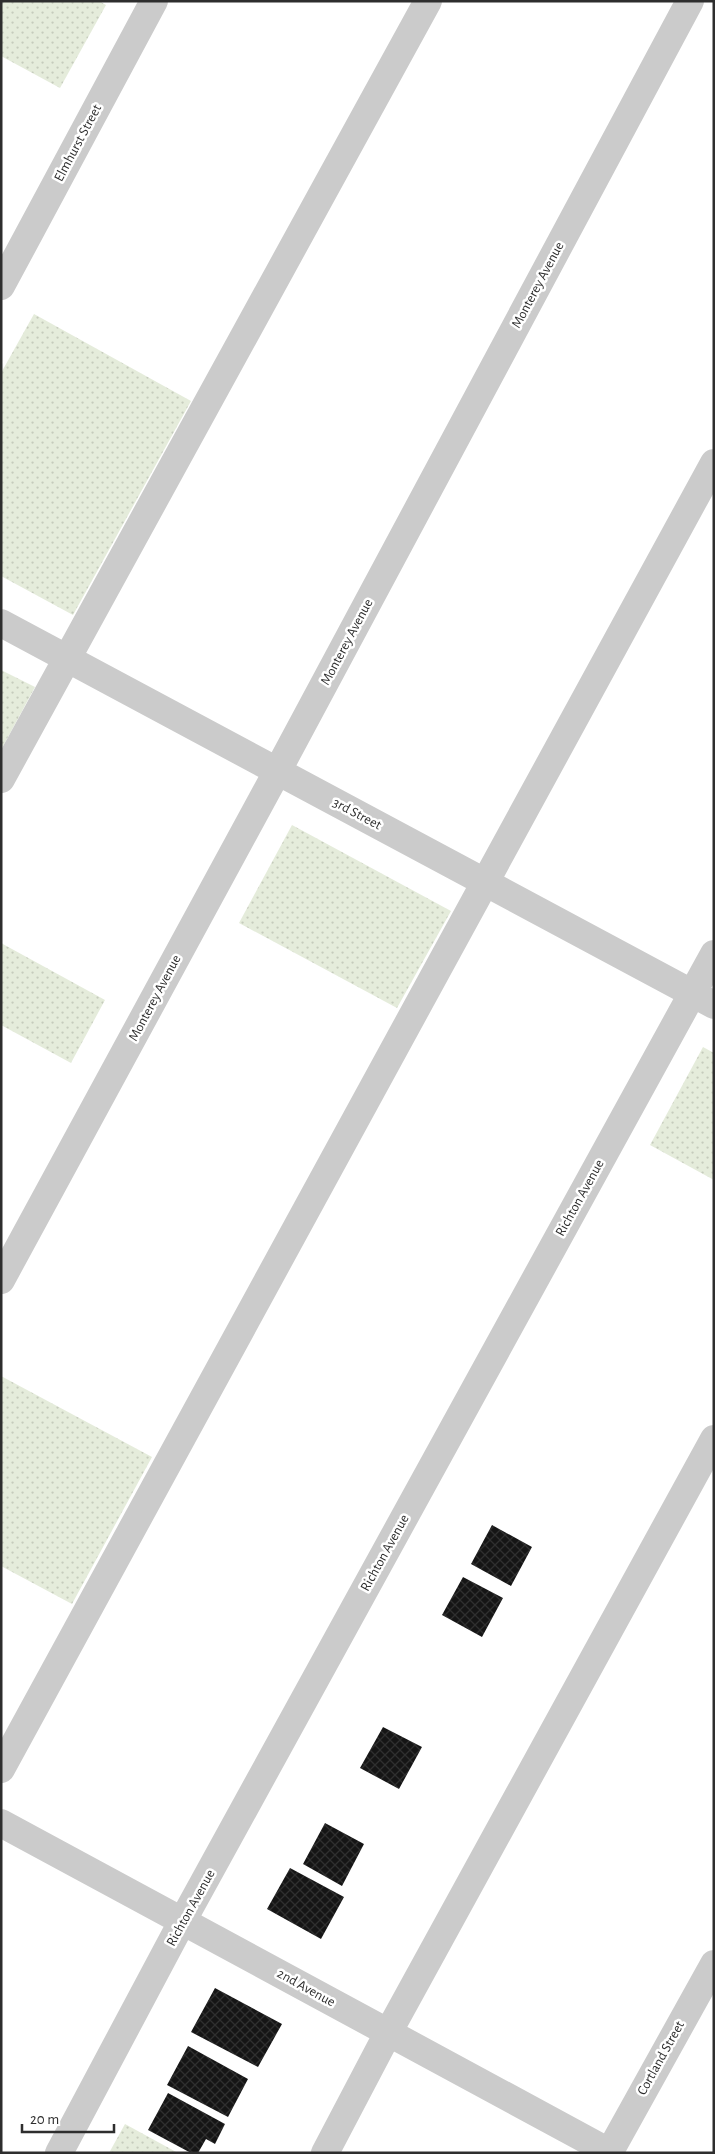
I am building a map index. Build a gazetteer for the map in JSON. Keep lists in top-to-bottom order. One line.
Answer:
{"streets":{"street":["Elmhurst Street","Monterey Avenue","3rd Street","Richton Avenue","2nd Avenue","Cortland Street"]},"crossings":[["Monterey Avenue","3rd Street"],["3rd Street","Richton Avenue"],["Richton Avenue","2nd Avenue"],["2nd Avenue","Cortland Street"]],"scale_bar":"20 m"}
